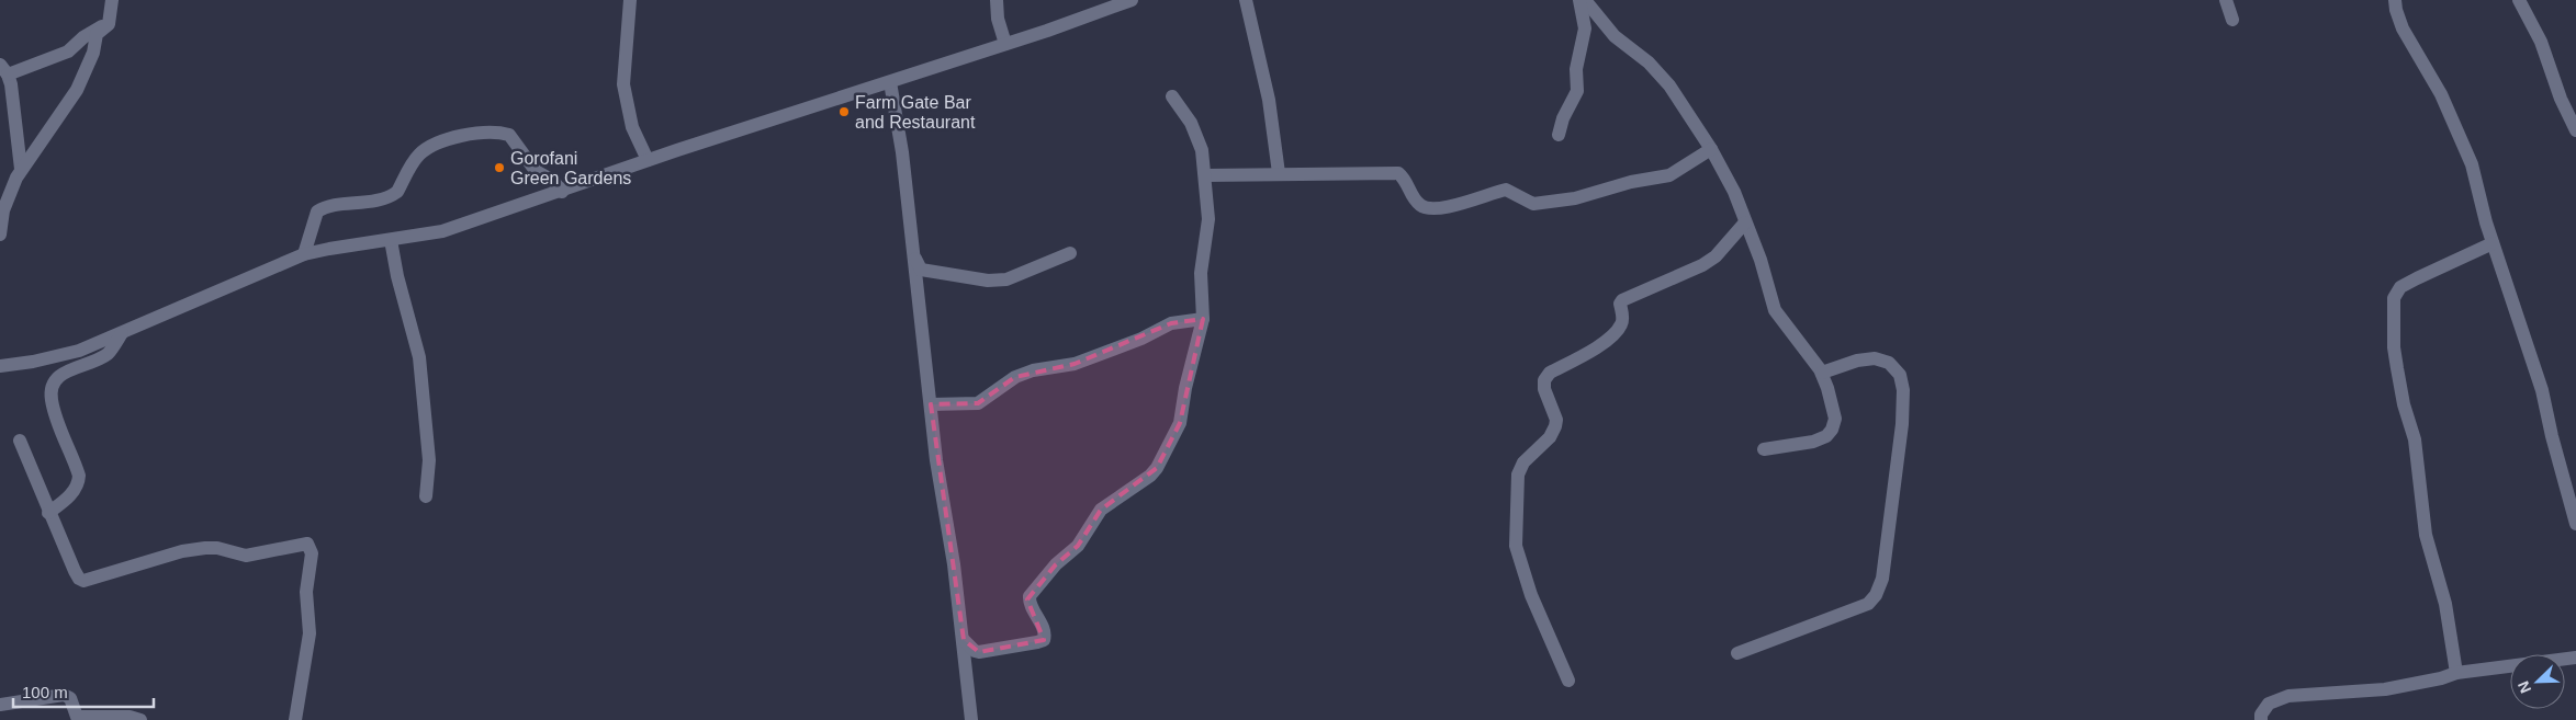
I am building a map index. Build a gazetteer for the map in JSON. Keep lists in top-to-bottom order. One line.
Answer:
{"places":["Farm Gate Bar and Restaurant","Gorofani Green Gardens"],"scale_bar":"100 m","north":"bottom left"}
